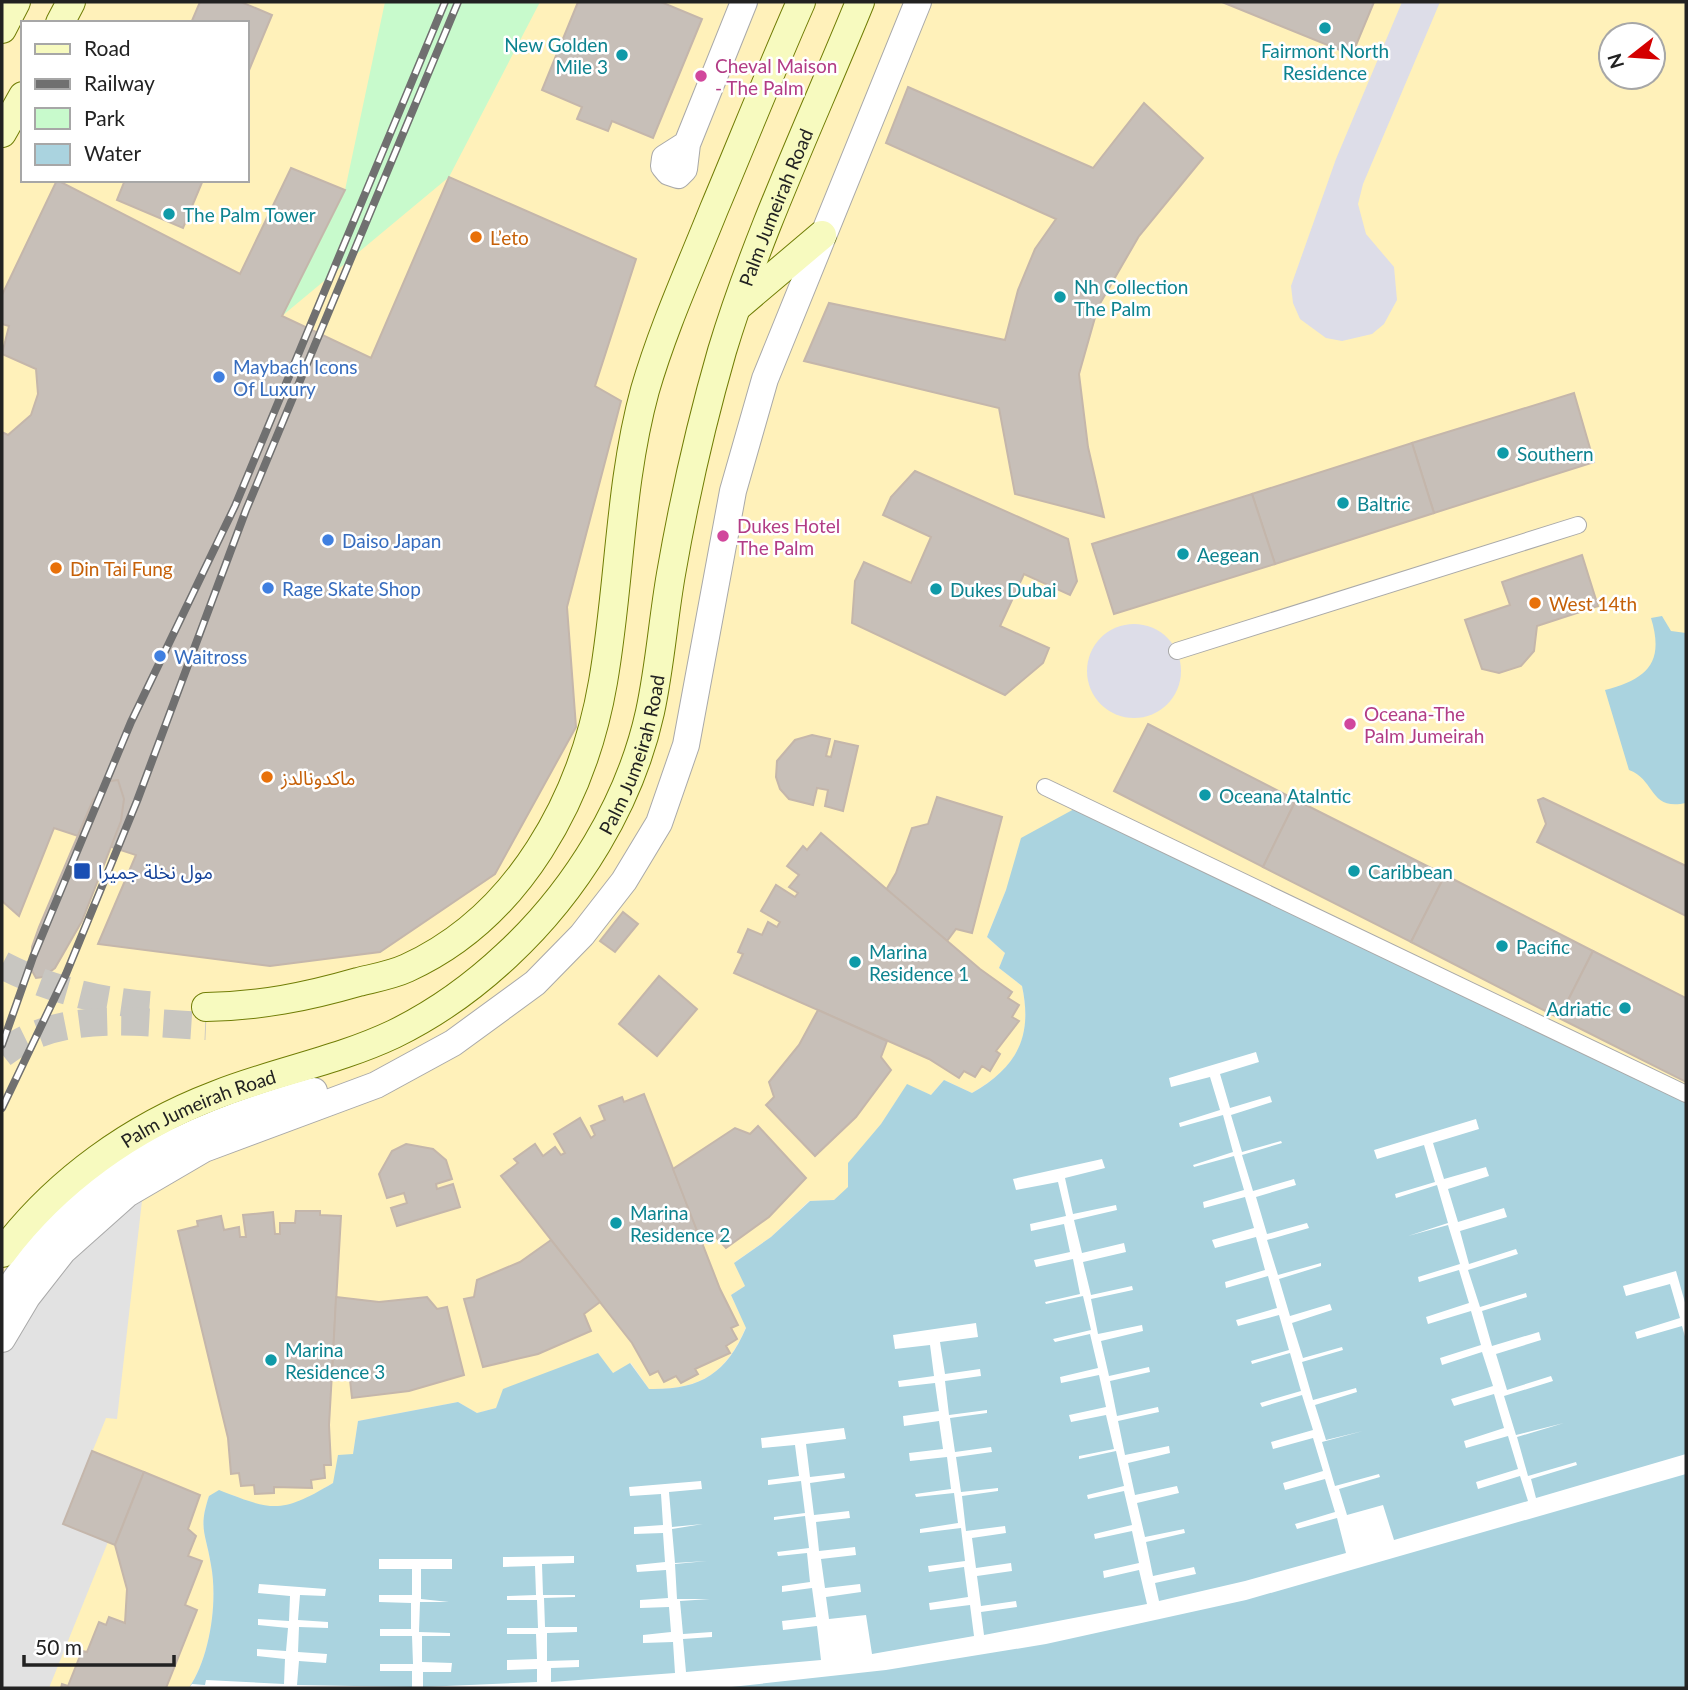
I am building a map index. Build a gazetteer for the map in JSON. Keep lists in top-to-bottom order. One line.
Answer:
{"streets":{"main road":["Palm Jumeirah Road"]},"places":{"other":["Fairmont North Residence","New Golden Mile 3","Cheval Maison - The Palm","The Palm Tower","L’eto","Nh Collection The Palm","Maybach Icons Of Luxury","Southern","Baltric","Dukes Hotel The Palm","Daiso Japan","Aegean","Din Tai Fung","Rage Skate Shop","Dukes Dubai","West 14th","Waitross","Oceana-The Palm Jumeirah","ماكدونالدز","Oceana Atalntic","Caribbean","Pacific","Marina Residence 1","Adriatic","Marina Residence 2","Marina Residence 3"],"transit":["مول نخلة جميرا"]},"legend":["Road","Railway","Park","Water"],"scale_bar":"50 m","north":"left"}
